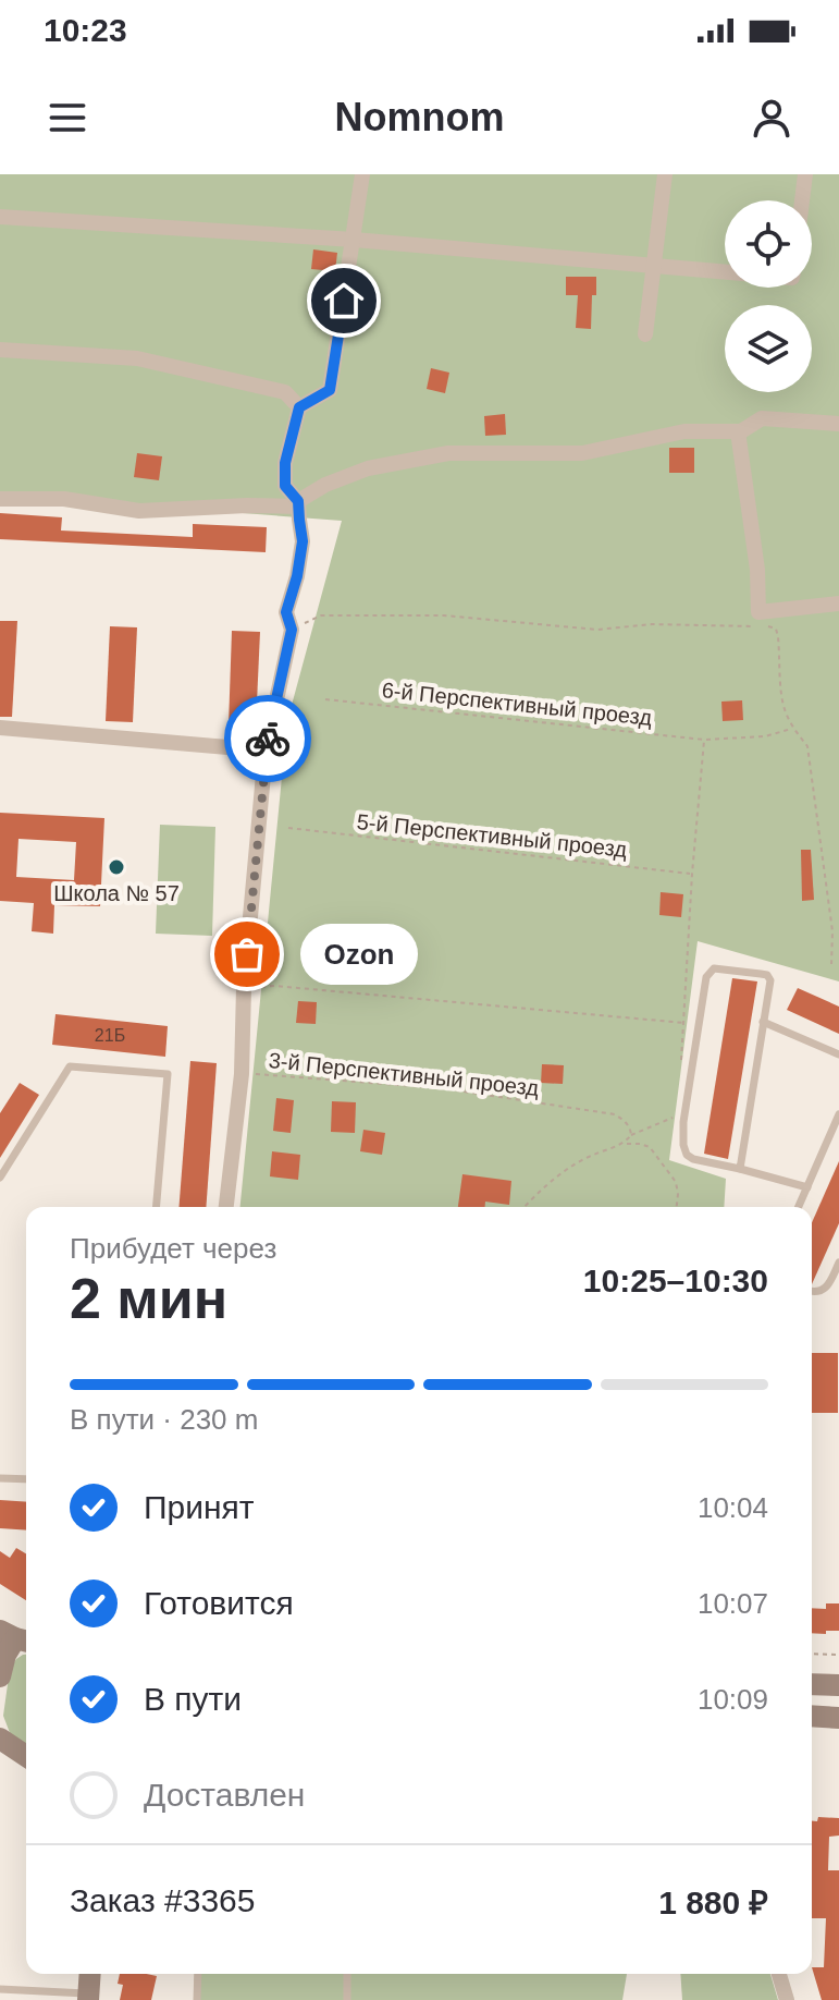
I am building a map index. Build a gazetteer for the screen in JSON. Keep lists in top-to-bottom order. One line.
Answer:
{"streets":{"path":["6-й Перспективный проезд","5-й Перспективный проезд","3-й Перспективный проезд"]},"places":["Школа № 57","Ozon"],"house_numbers":["21Б"],"page":{"status":"10:23","header":"Nomnom","bubble":"Ozon","heading":["2 мин","Прибудет через","10:25–10:30"],"panel":["Заказ #3365","1 880 ₽"],"bar":"В пути · 230 m","list":[["Принят","10:04"],["Готовится","10:07"],["В пути","10:09"],"Доставлен"]}}
